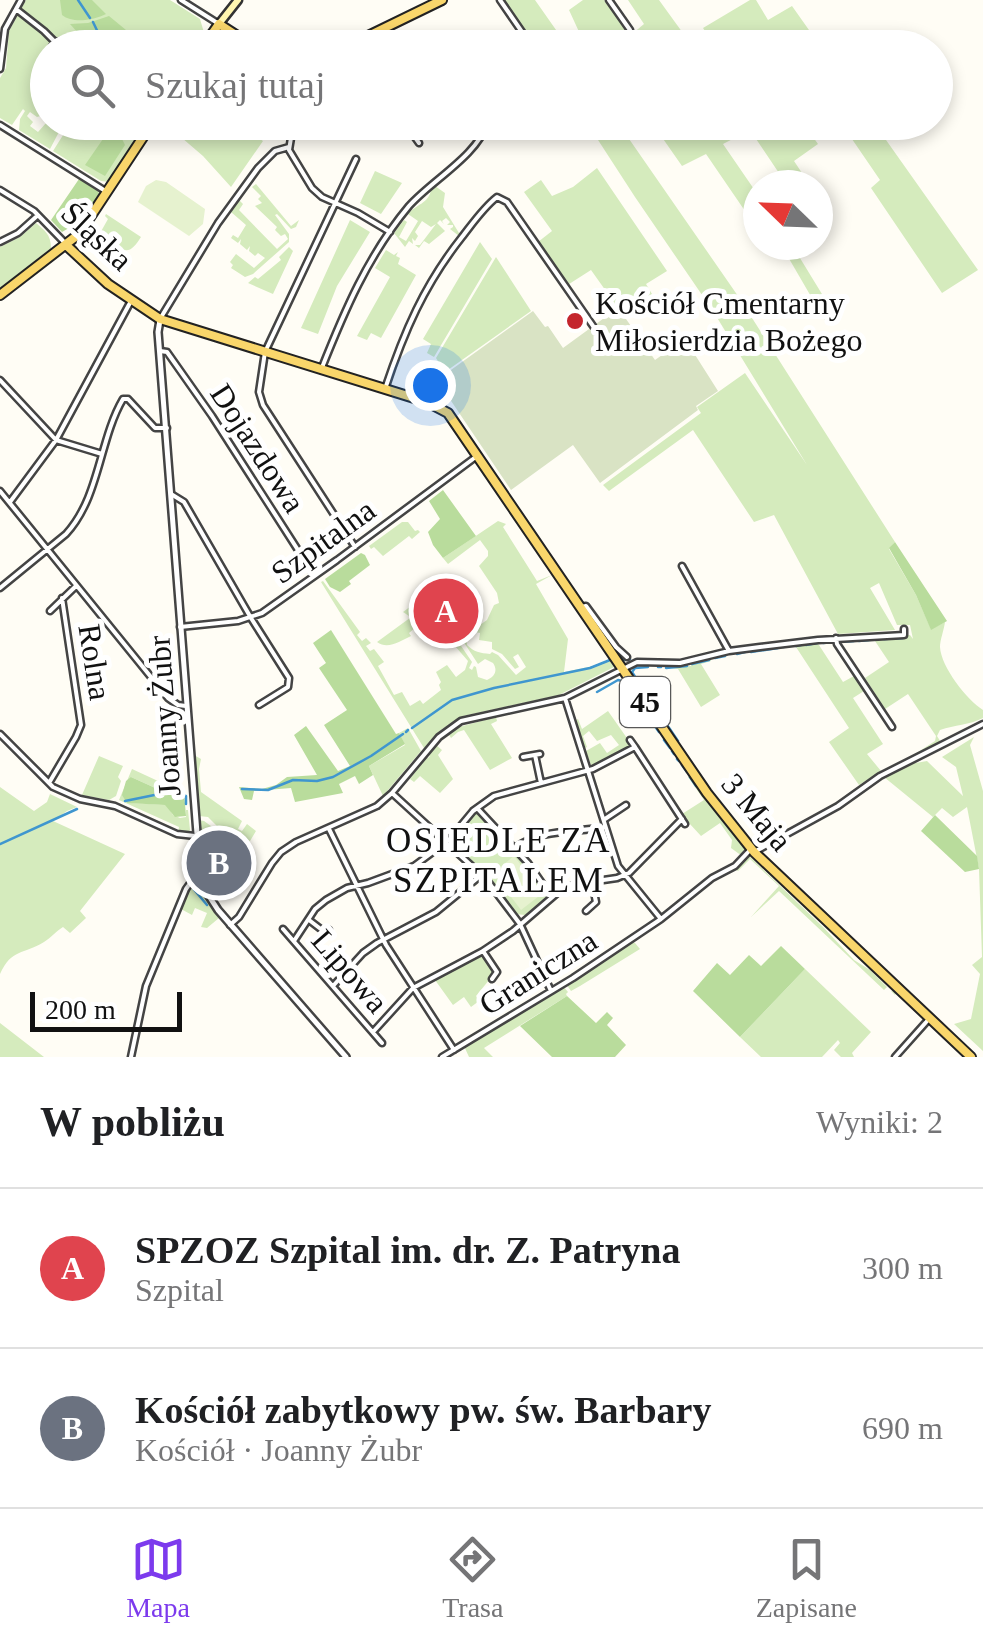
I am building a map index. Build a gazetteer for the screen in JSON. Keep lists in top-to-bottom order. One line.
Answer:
{"streets":{"main road":["Śląska","45","3 Maja"],"street":["Dojazdowa","Szpitalna","Rolna","Joanny Żubr","Lipowa","Graniczna"]},"crossings":[["Śląska","Joanny Żubr"],["Śląska","3 Maja"],["Dojazdowa","Szpitalna"],["Dojazdowa","Joanny Żubr"],["Szpitalna","Joanny Żubr"],["Szpitalna","3 Maja"],["45","3 Maja"],["Joanny Żubr","3 Maja"],["3 Maja","Graniczna"]],"districts":["OSIEDLE ZA SZPITALEM"],"places":["Kościół Cmentarny Miłosierdzia Bożego"],"scale_bar":"200 m","north":"top left","page":{"search":"Szukaj tutaj","pins":["A","B"],"scale":"200 m","heading":["W pobliżu","Wyniki: 2"],"list":[{"mark":"A","name":"SPZOZ Szpital im. dr. Z. Patryna","note":"Szpital","value":"300 m"},{"mark":"B","name":"Kościół zabytkowy pw. św. Barbary","note":"Kościół · Joanny Żubr","value":"690 m"}],"nav":["Mapa","Trasa","Zapisane"]}}
